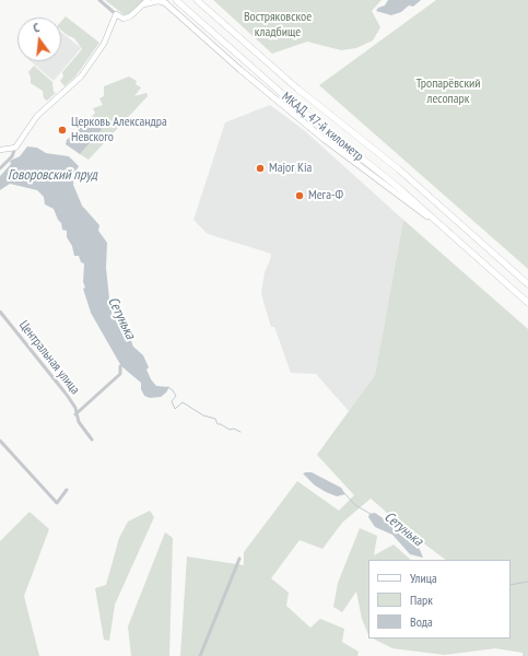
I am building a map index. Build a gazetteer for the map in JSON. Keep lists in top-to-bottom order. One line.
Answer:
{"streets":{"highway":["МКАД, 47-й километр"],"street":["Центральная улица"]},"water":["Говоровский пруд","Сетунька"],"parks":["Востряковское кладбище","Тропарёвский лесопарк"],"places":["Церковь Александра Невского","Major Kia","Мега-Ф"],"legend":["Улица","Парк","Вода"],"north":"top"}
